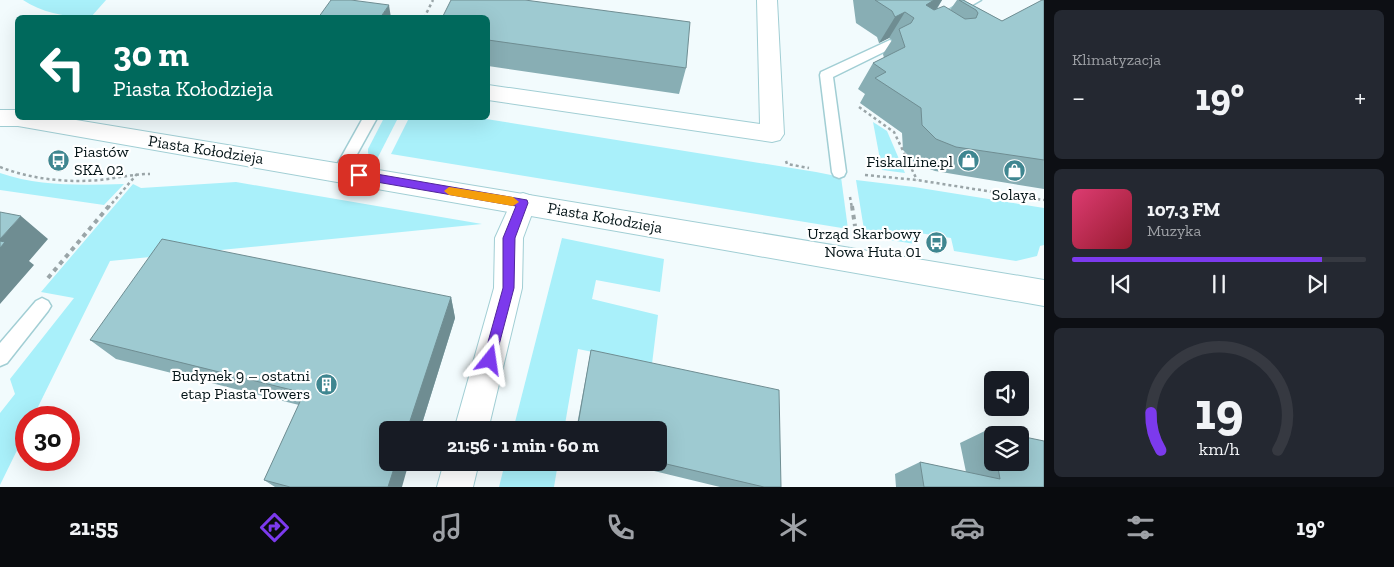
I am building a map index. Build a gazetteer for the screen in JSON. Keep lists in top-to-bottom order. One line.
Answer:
{"streets":{"street":["Piasta Kołodzieja"]},"places":{"bus stop":["Piastów SKA 02","Urząd Skarbowy Nowa Huta 01"],"shop":["FiskalLine.pl","Solaya"],"building":["Budynek 9 – ostatni etap Piasta Towers"]},"page":{"tile":"Klimatyzacja","turn":["30 m","Piasta Kołodzieja"],"heat":["−","19°","+"],"song":["107.3 FM","Muzyka"],"limit":"30","trip":"21:56 · 1 min · 60 m","tabs":["21:55","19°"],"gauge":["19","km/h"]}}
